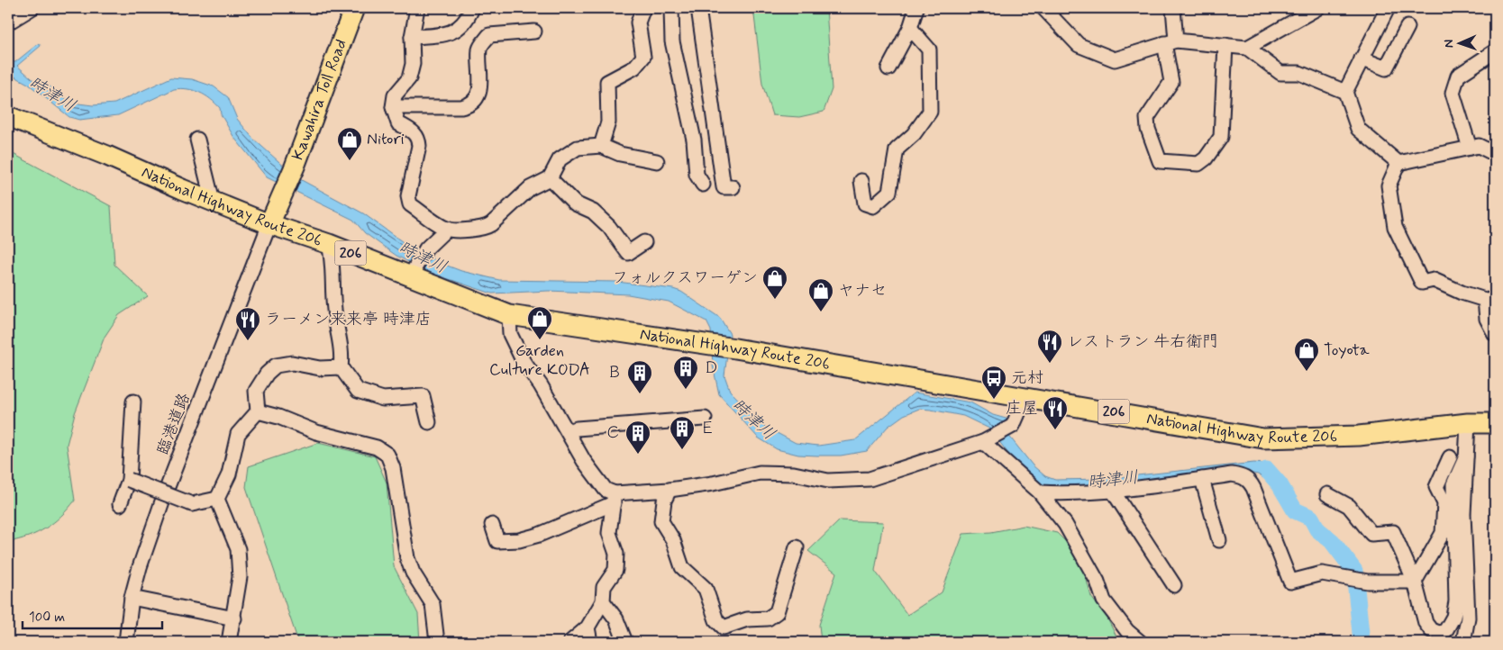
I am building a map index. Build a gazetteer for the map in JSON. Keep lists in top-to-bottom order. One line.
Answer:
{"streets":{"highway":["Kawahira Toll Road","National Highway Route 206","206"],"street":["臨港道路"]},"crossings":[["Kawahira Toll Road","National Highway Route 206"],["Kawahira Toll Road","臨港道路"],["National Highway Route 206","臨港道路"]],"water":["時津川"],"places":{"shop":["Nitori","フォルクスワーゲン","ヤナセ","Garden Culture KODA","Toyota"],"restaurant":["ラーメン来来亭 時津店","レストラン 牛右衛門","庄屋"],"building":["Ｄ","Ｂ","Ｅ","Ｃ"],"bus stop":["元村"]},"scale_bar":"100 m","north":"left"}
